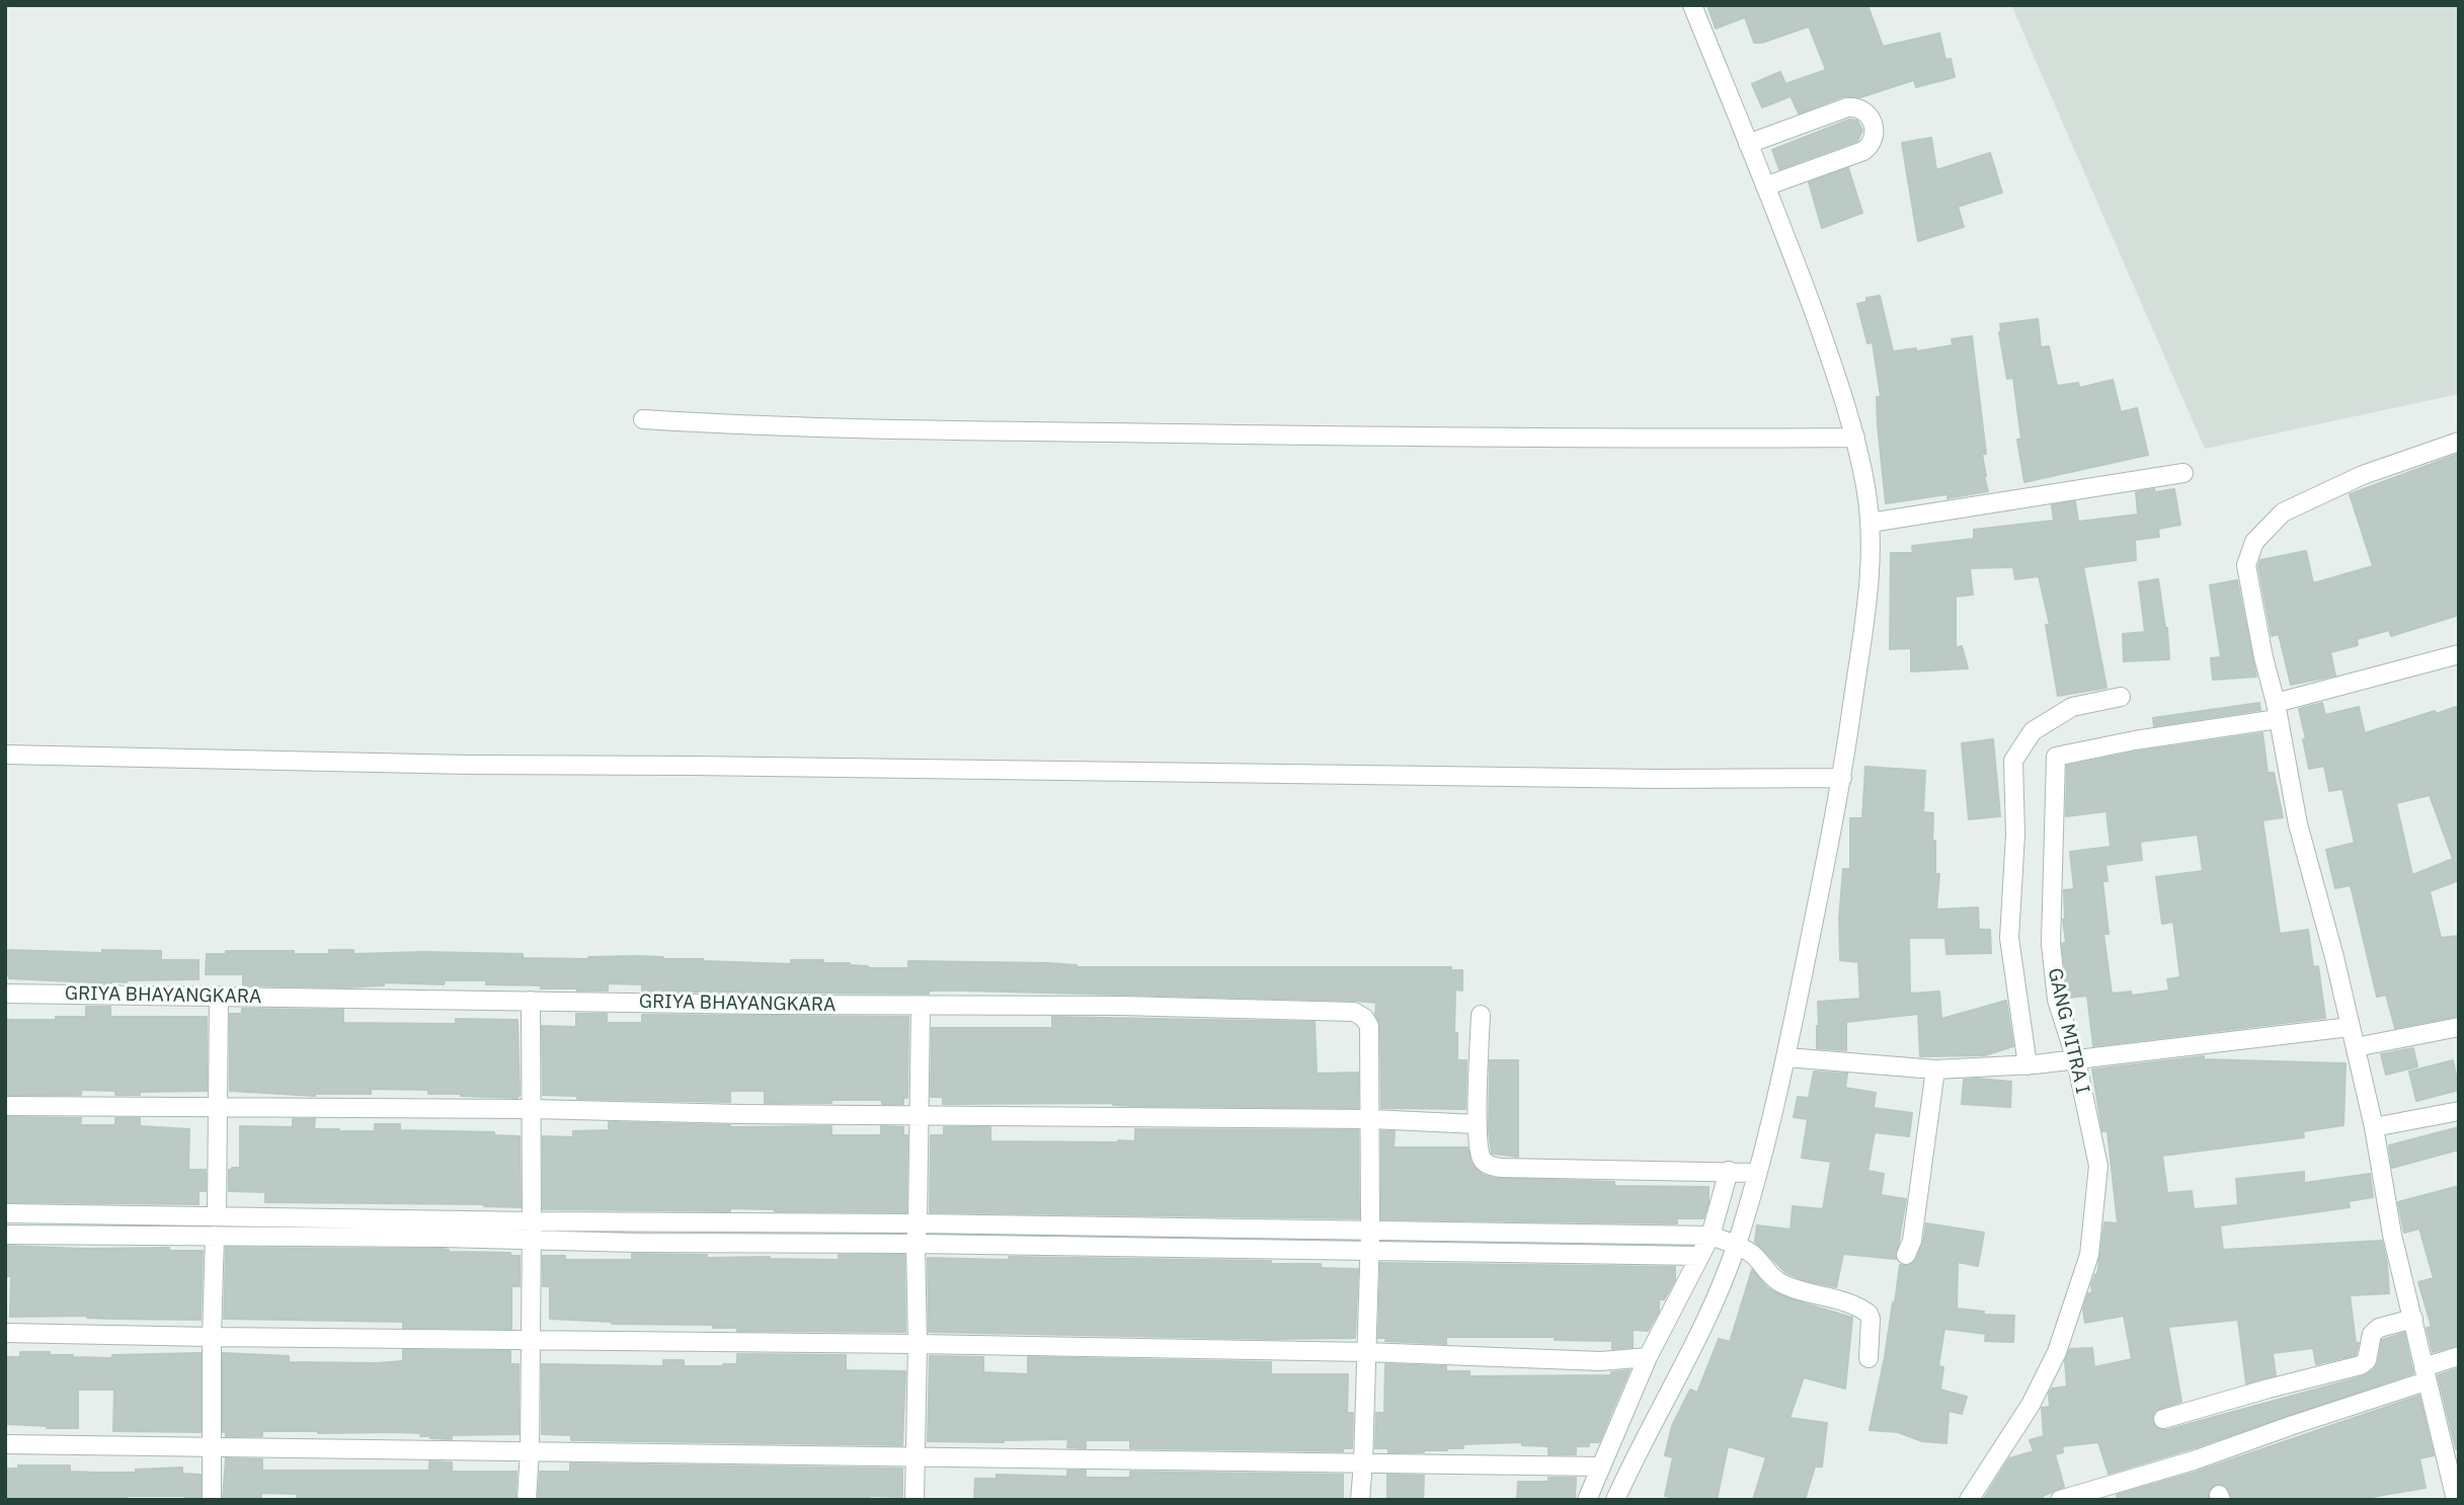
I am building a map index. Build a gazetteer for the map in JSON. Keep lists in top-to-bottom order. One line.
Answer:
{"streets":{"street":["GRIYA BHAYANGKARA","GANG MITRA I"]}}
